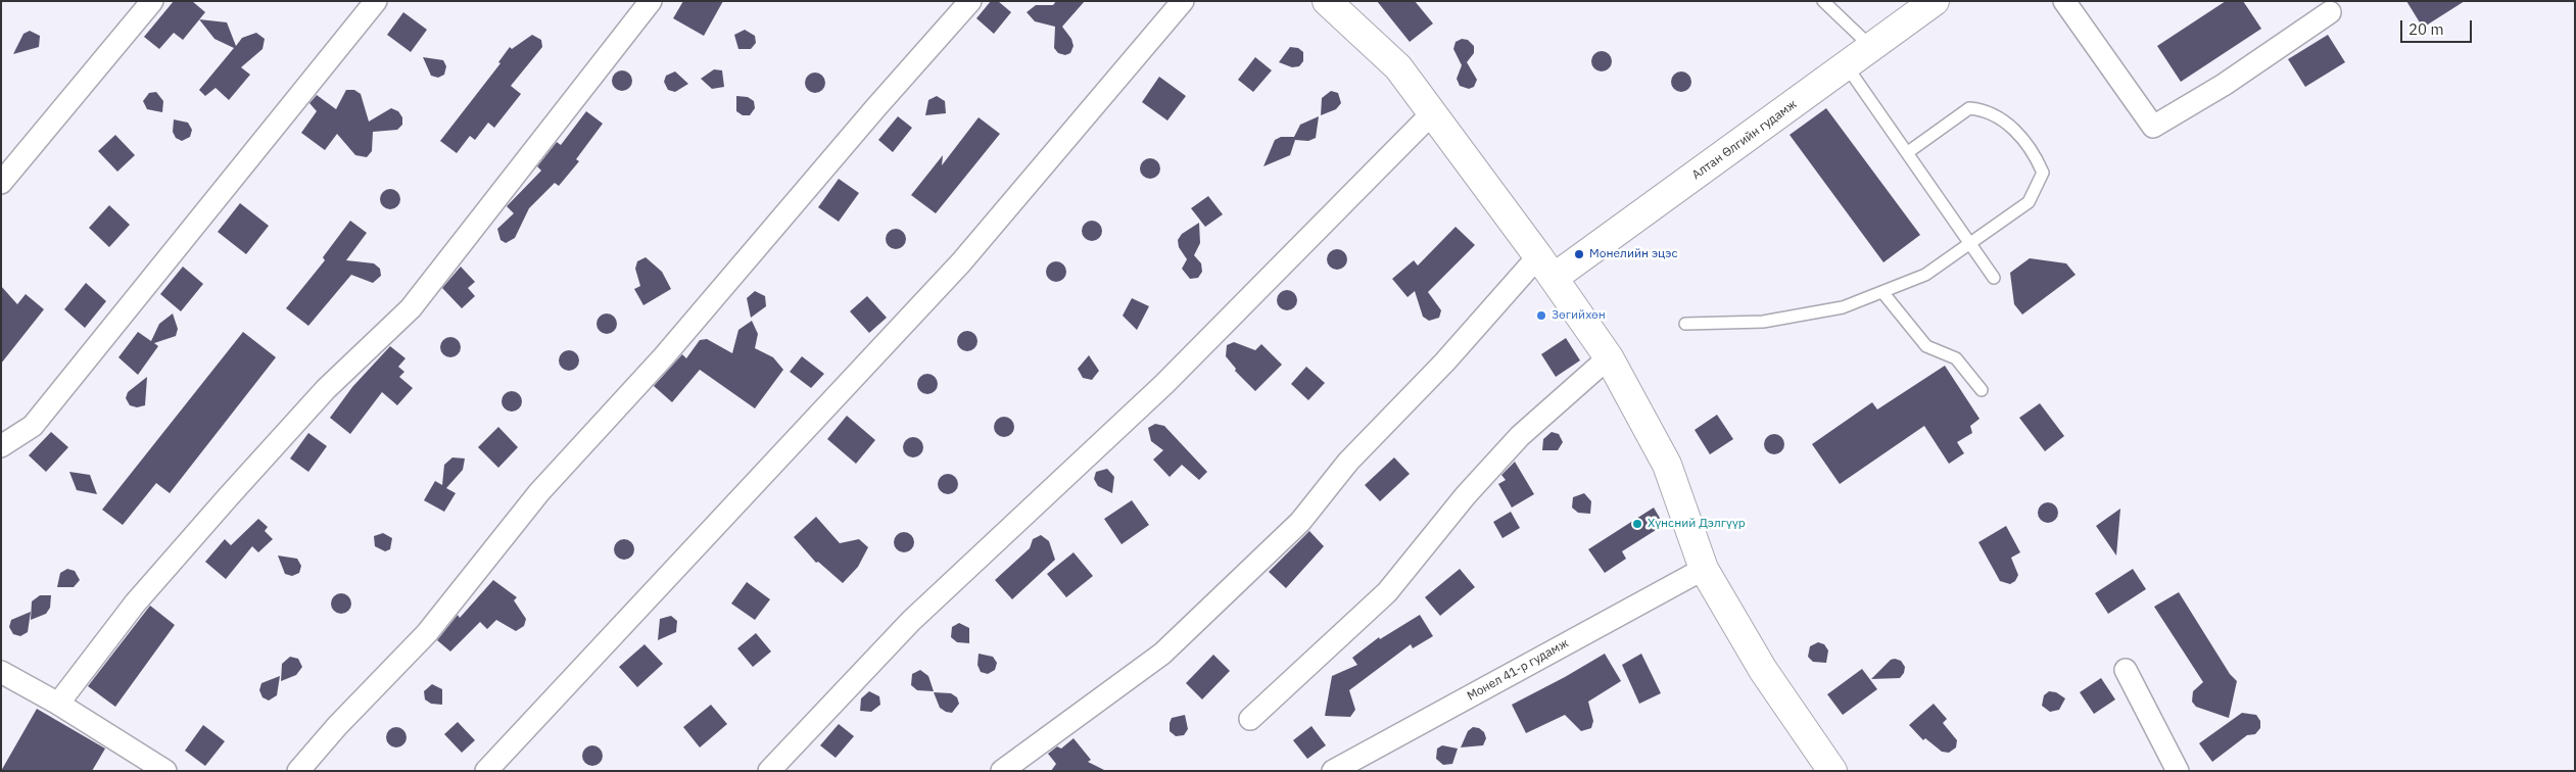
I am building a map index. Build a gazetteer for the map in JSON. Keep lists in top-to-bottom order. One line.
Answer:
{"streets":{"main road":["Алтан Өлгийн гудамж"],"street":["Монел 41-р гудамж"]},"places":["Монелийн эцэс","Зөгийхөн","Хүнсний Дэлгүүр"],"scale_bar":"20 m"}
